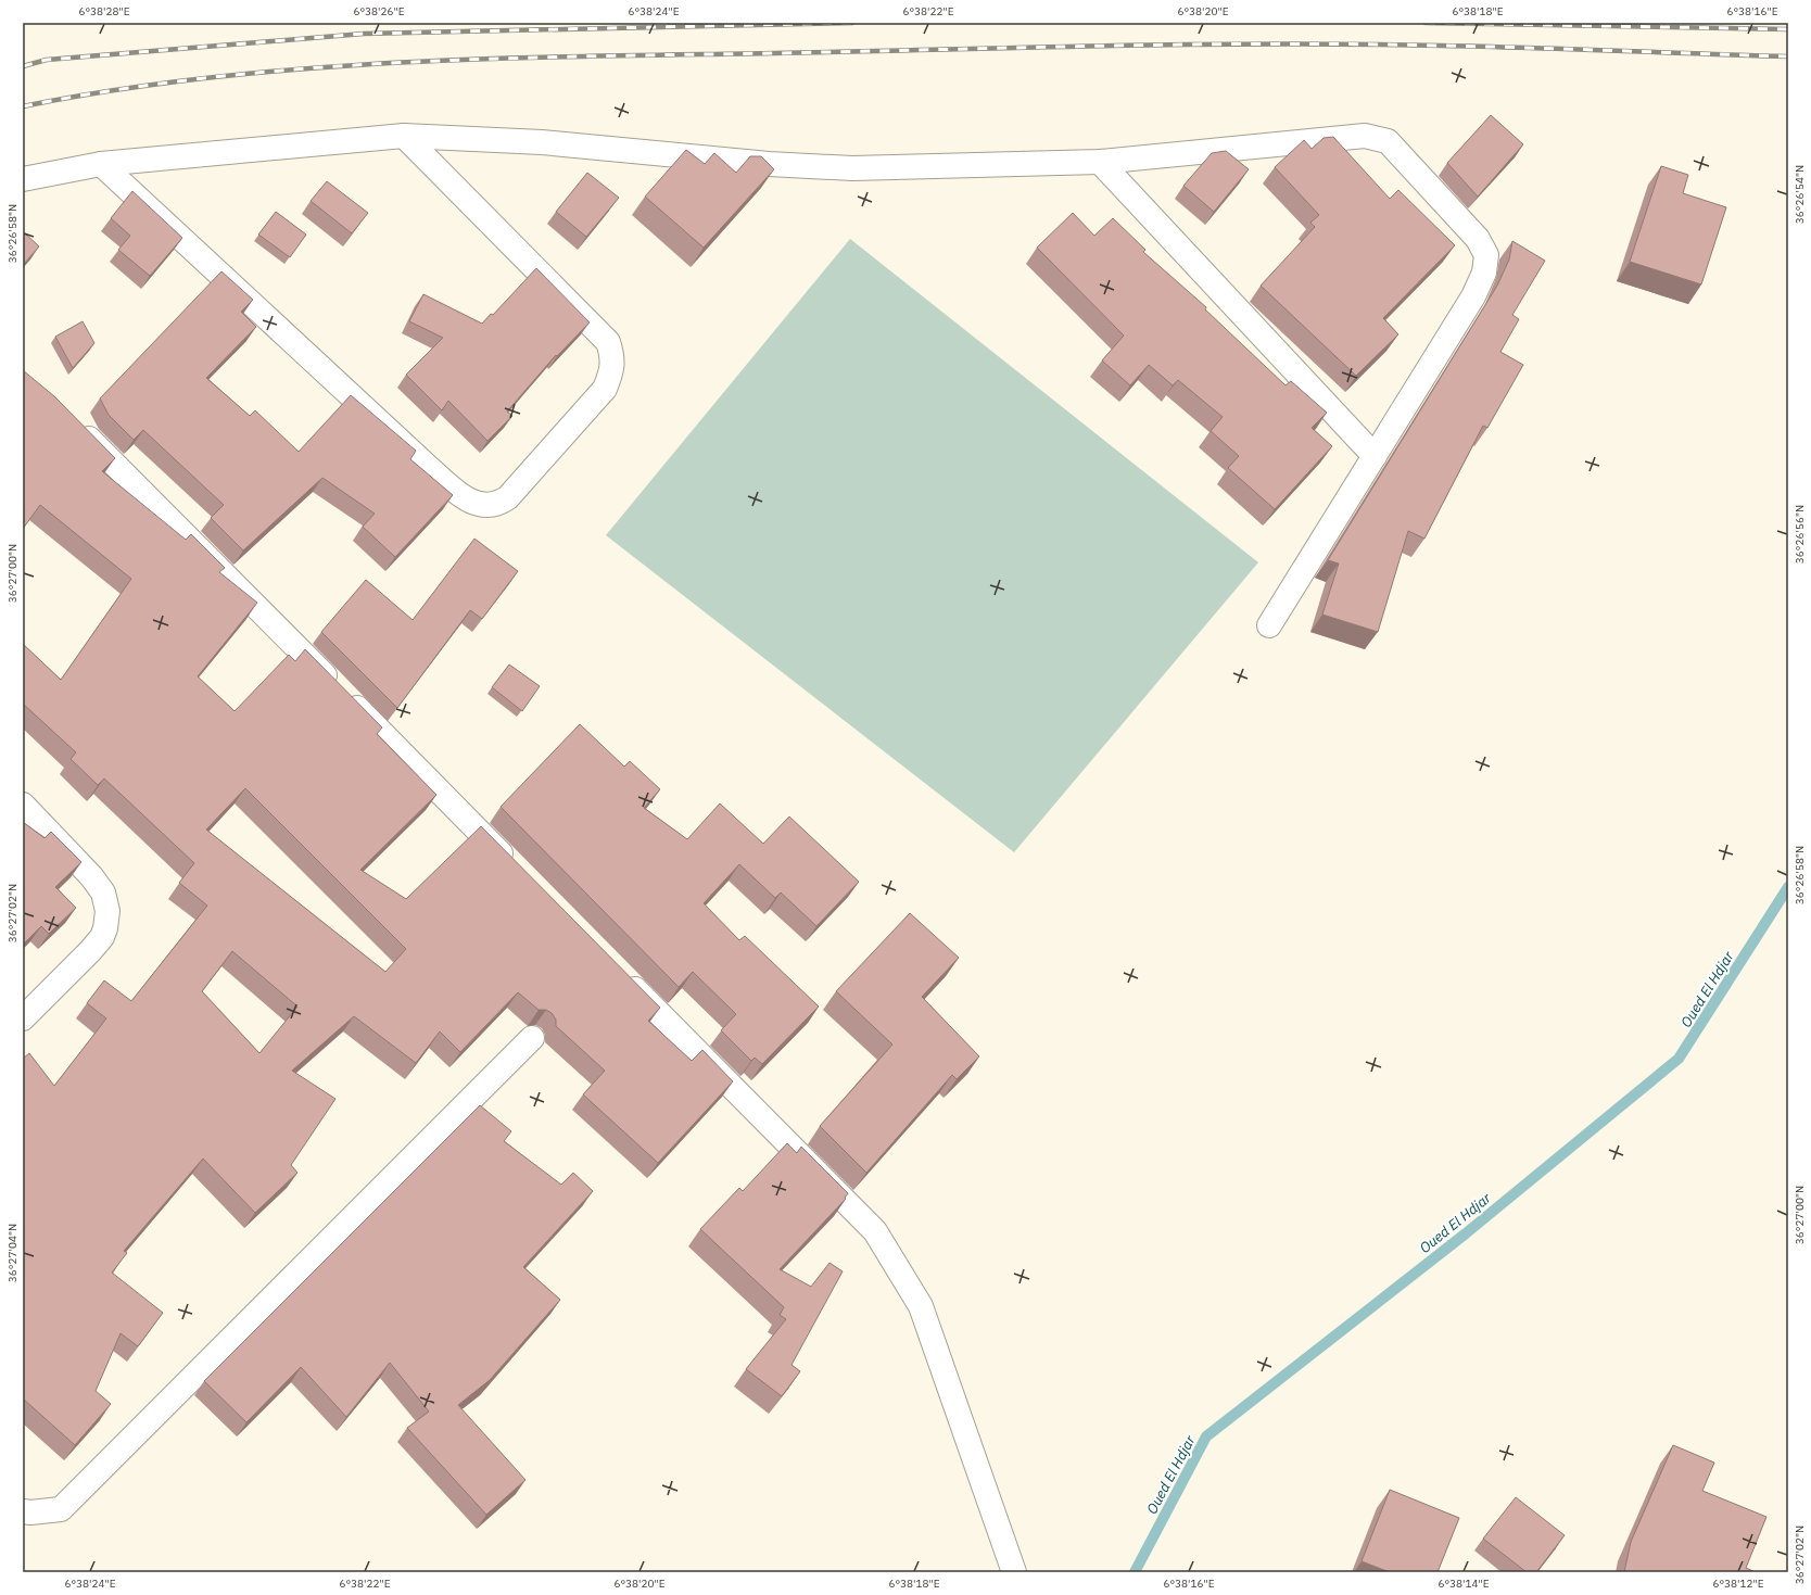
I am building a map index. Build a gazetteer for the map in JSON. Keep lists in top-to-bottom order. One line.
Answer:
{"water":["Oued El Hdjar"],"coordinates":["6°38'28\"E","6°38'26\"E","6°38'24\"E","6°38'22\"E","6°38'20\"E","6°38'18\"E","6°38'16\"E","36°26'54\"N","36°26'58\"N","36°26'56\"N","36°27'00\"N","36°27'02\"N","36°27'04\"N","6°38'14\"E","6°38'12\"E"]}
